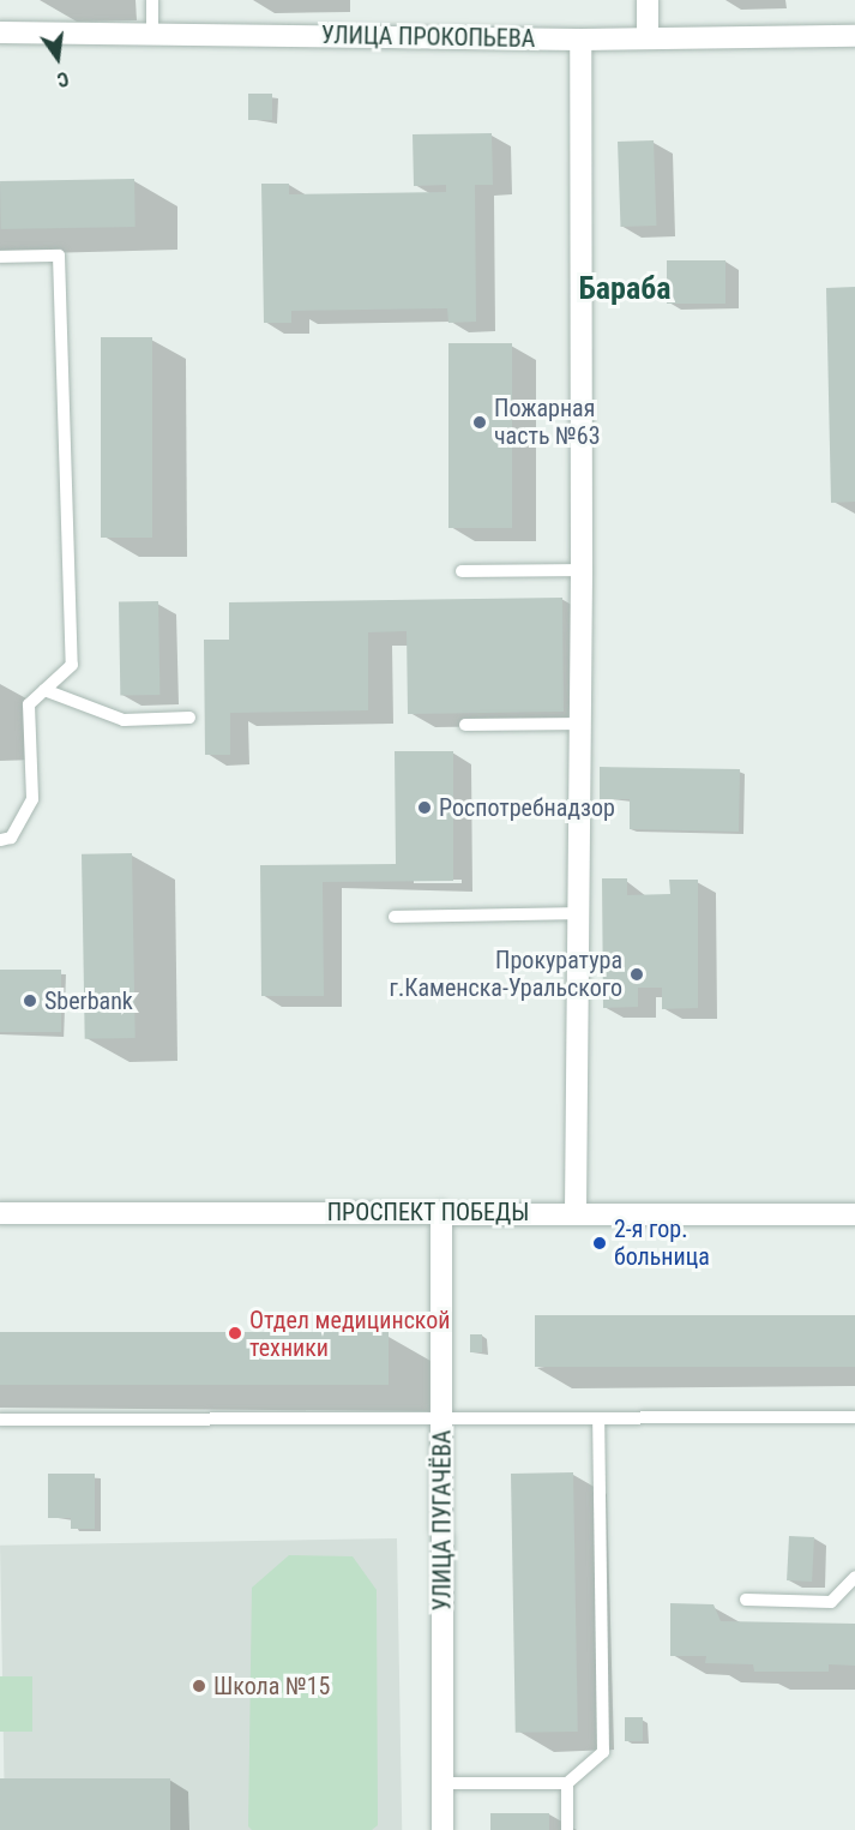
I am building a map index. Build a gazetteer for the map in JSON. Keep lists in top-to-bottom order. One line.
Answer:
{"streets":{"street":["УЛИЦА ПРОКОПЬЕВА","ПРОСПЕКТ ПОБЕДЫ","УЛИЦА ПУГАЧЁВА"]},"crossings":[["ПРОСПЕКТ ПОБЕДЫ","УЛИЦА ПУГАЧЁВА"]],"districts":["Бараба"],"places":["Пожарная часть №63","Роспотребнадзор","Прокуратура г.Каменска-Уральского","Sberbank","2-я гор. больница","Отдел медицинской техники","Школа №15"],"north":"bottom"}
